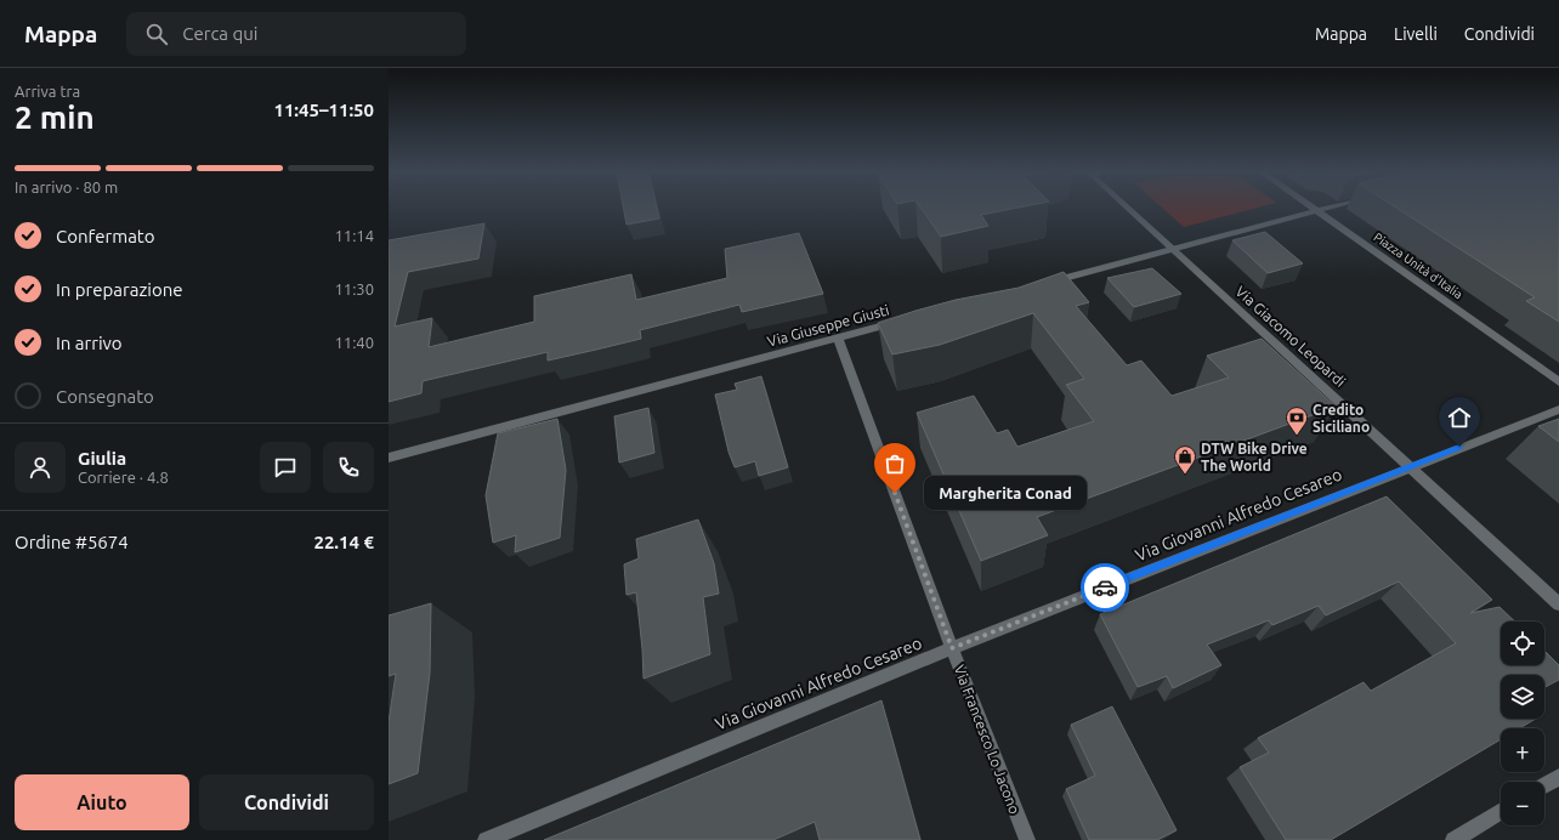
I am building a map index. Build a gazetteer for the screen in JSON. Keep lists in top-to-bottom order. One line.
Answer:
{"streets":{"street":["Piazza Unità d'Italia","Via Giuseppe Giusti","Via Giacomo Leopardi","Via Giovanni Alfredo Cesareo","Via Francesco Lo Jacono"]},"crossings":[["Via Giuseppe Giusti","Via Francesco Lo Jacono"],["Via Giacomo Leopardi","Via Giovanni Alfredo Cesareo"],["Via Giovanni Alfredo Cesareo","Via Francesco Lo Jacono"]],"places":{"bank":["Credito Siciliano"],"shop":["DTW Bike Drive The World"],"other":["Margherita Conad"]},"page":{"header":"Mappa","search":"Cerca qui","nav":["Mappa","Livelli","Condividi"],"heading":["2 min","Arriva tra","11:45–11:50"],"panel":["Giulia","Corriere · 4.8","Ordine #5674","22.14 €"],"bar":"In arrivo · 80 m","list":[["Confermato","11:14"],["In preparazione","11:30"],["In arrivo","11:40"],"Consegnato"],"bubble":"Margherita Conad","map_buttons":["+","−"],"buttons":["Aiuto","Condividi"]}}
